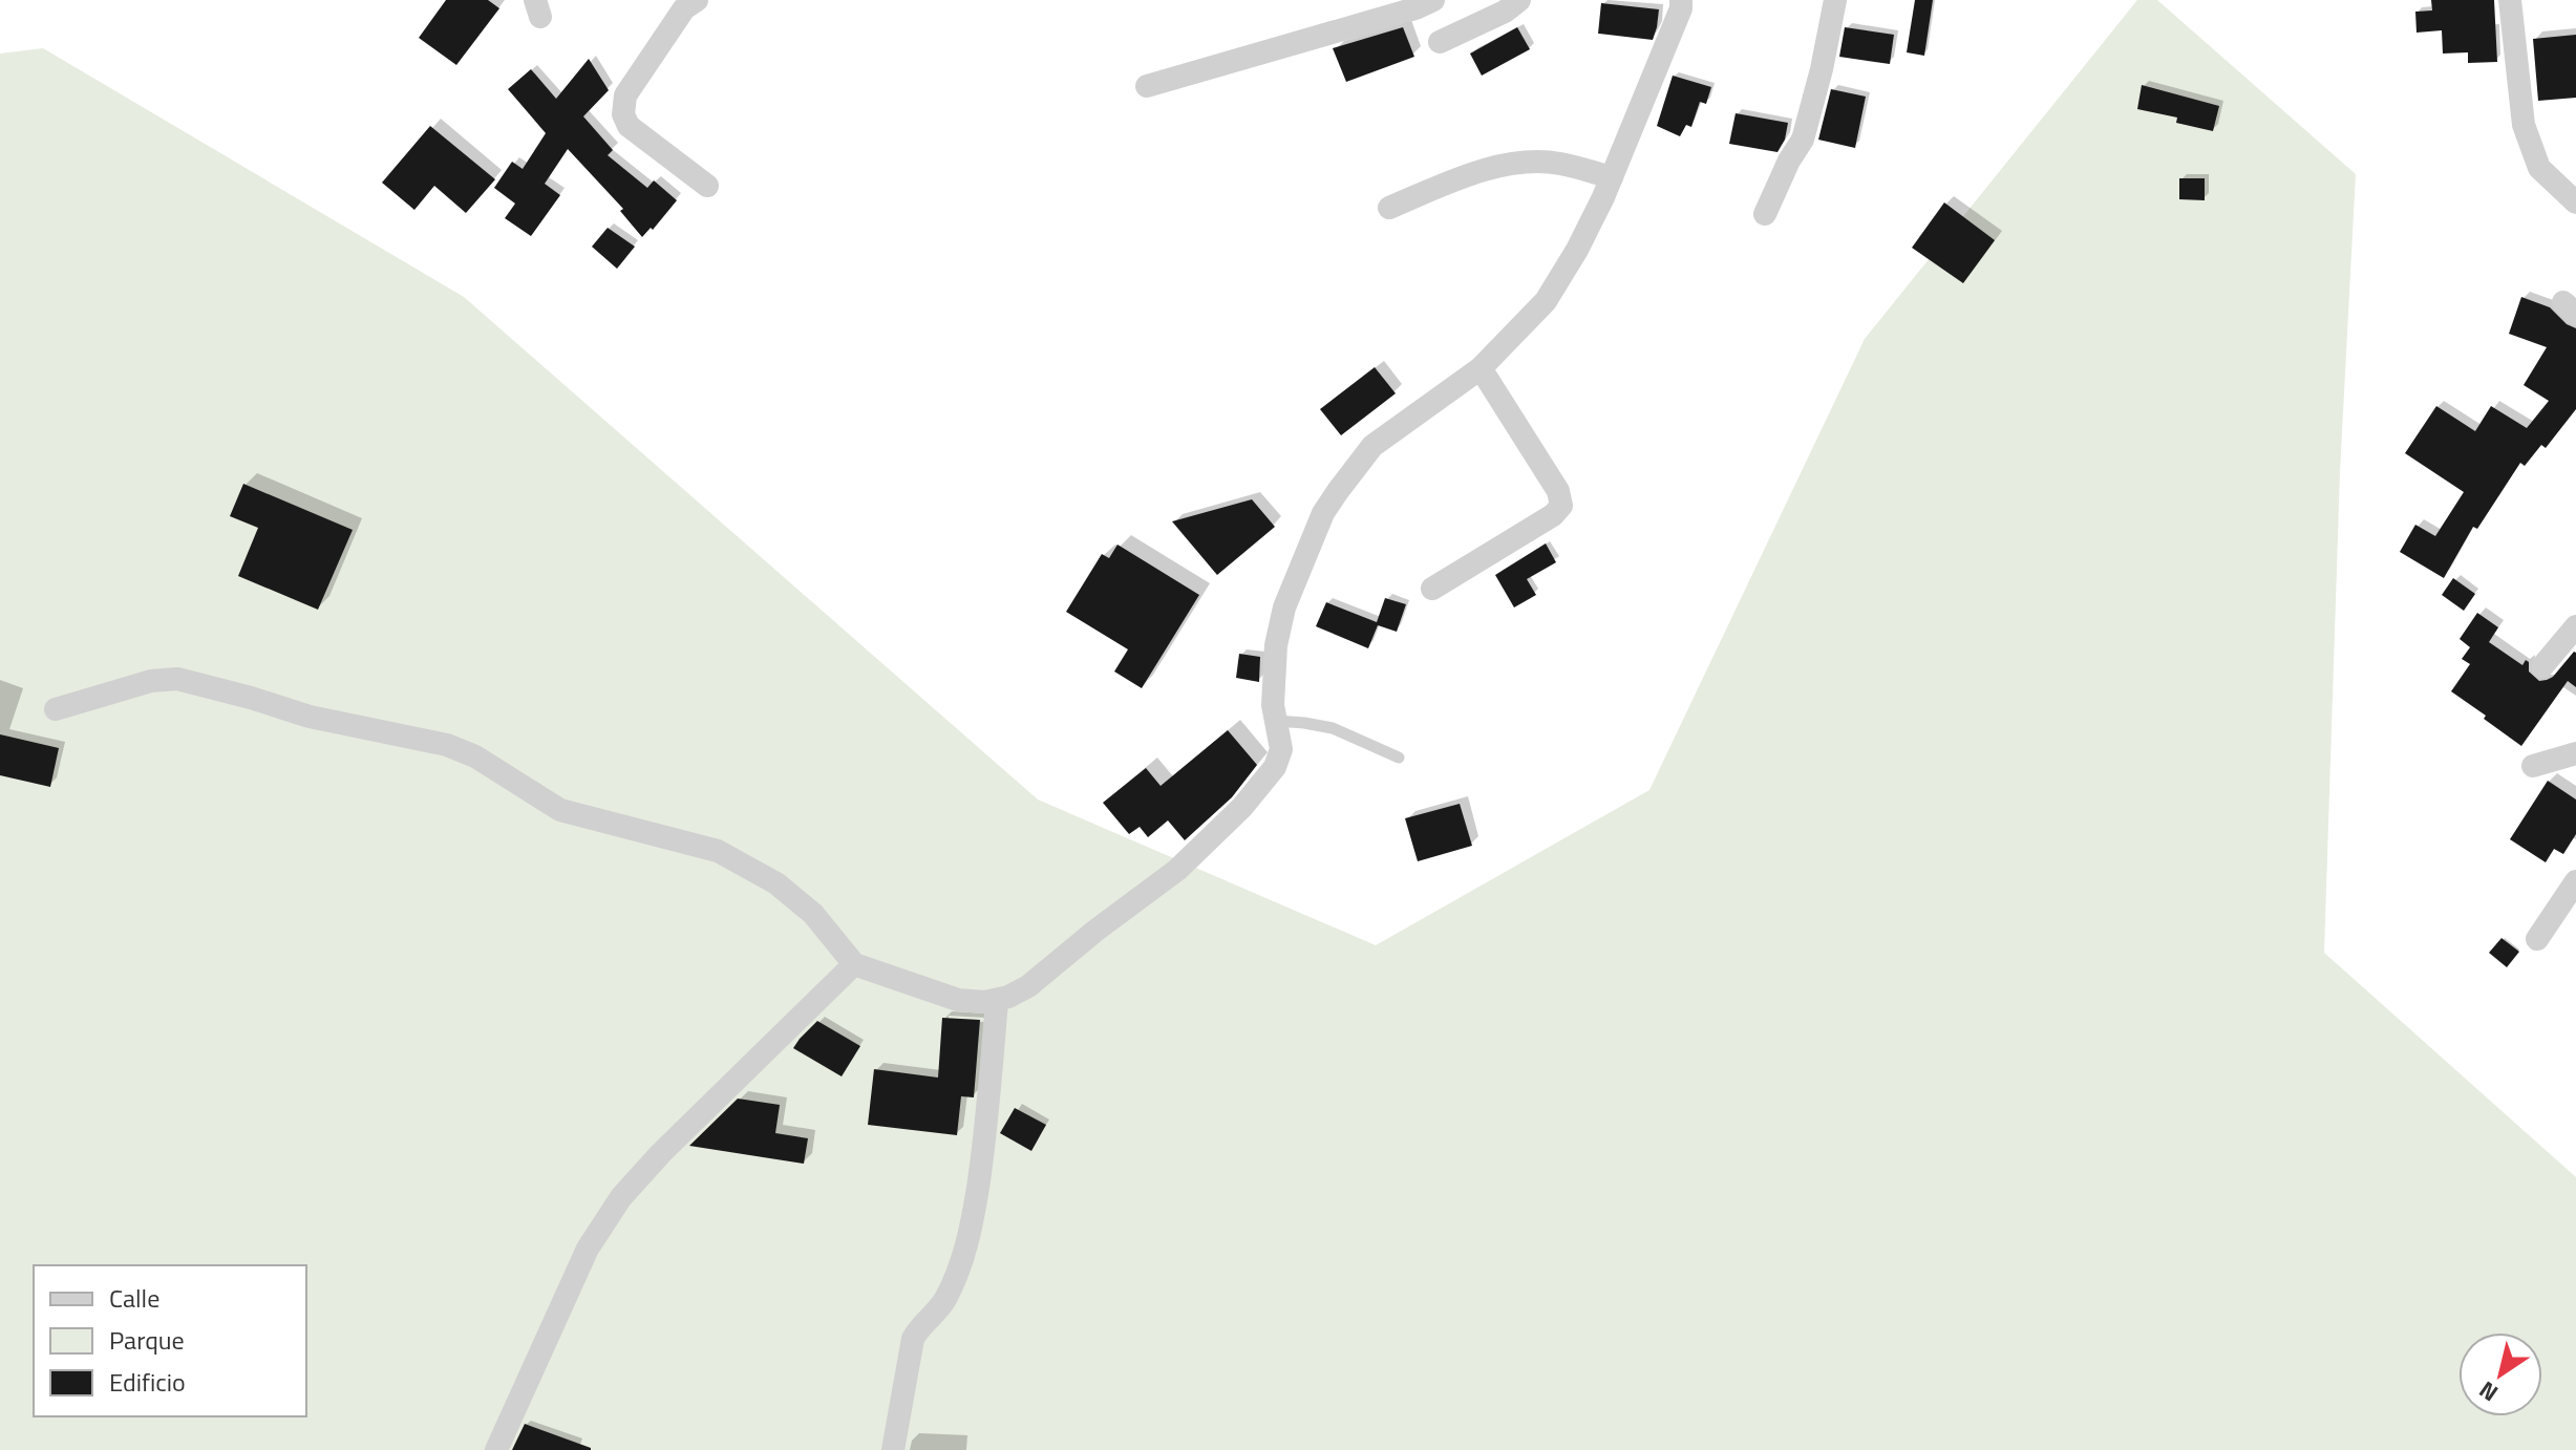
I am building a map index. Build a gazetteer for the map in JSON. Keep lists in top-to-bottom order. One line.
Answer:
{"legend":["Calle","Parque","Edificio"],"north":"bottom left"}
